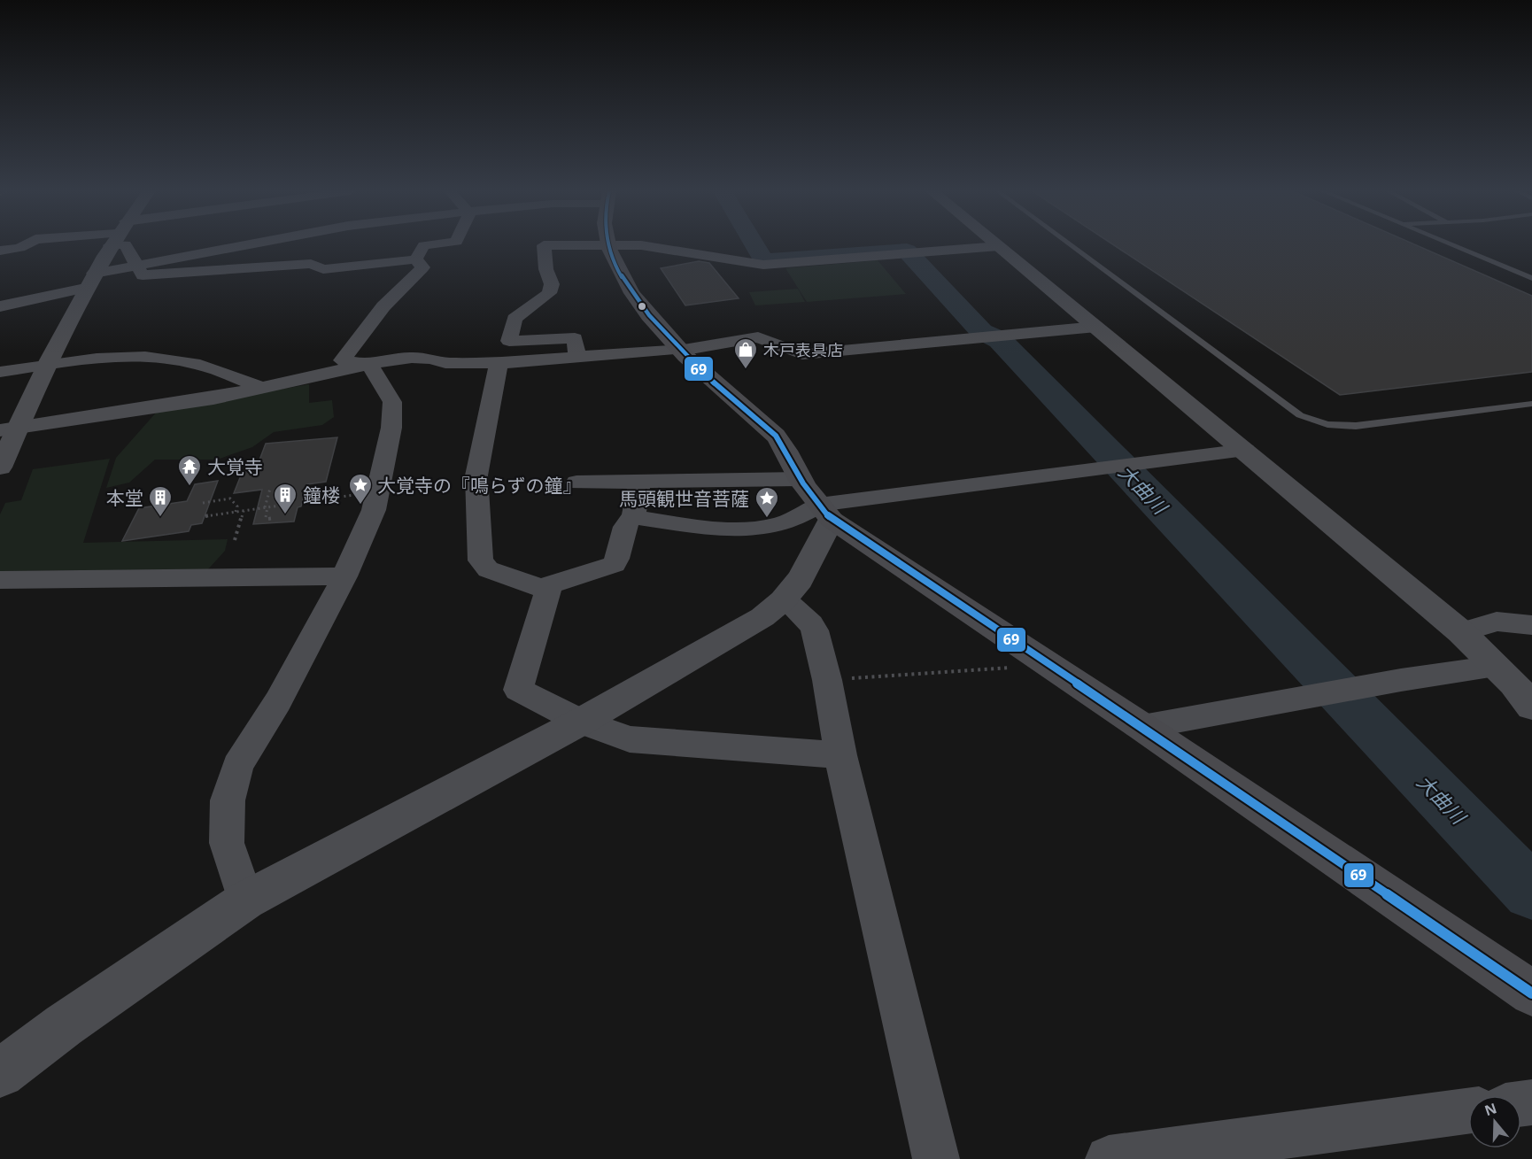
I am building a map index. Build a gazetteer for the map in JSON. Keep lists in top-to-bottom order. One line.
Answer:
{"water":["大曲川"],"places":{"shop":["木戸表具店"],"temple":["大覚寺"],"place":["大覚寺の『鳴らずの鐘』","馬頭観世音菩薩"],"building":["鐘楼","本堂"]},"lines":["transit line 69"],"north":"top"}
